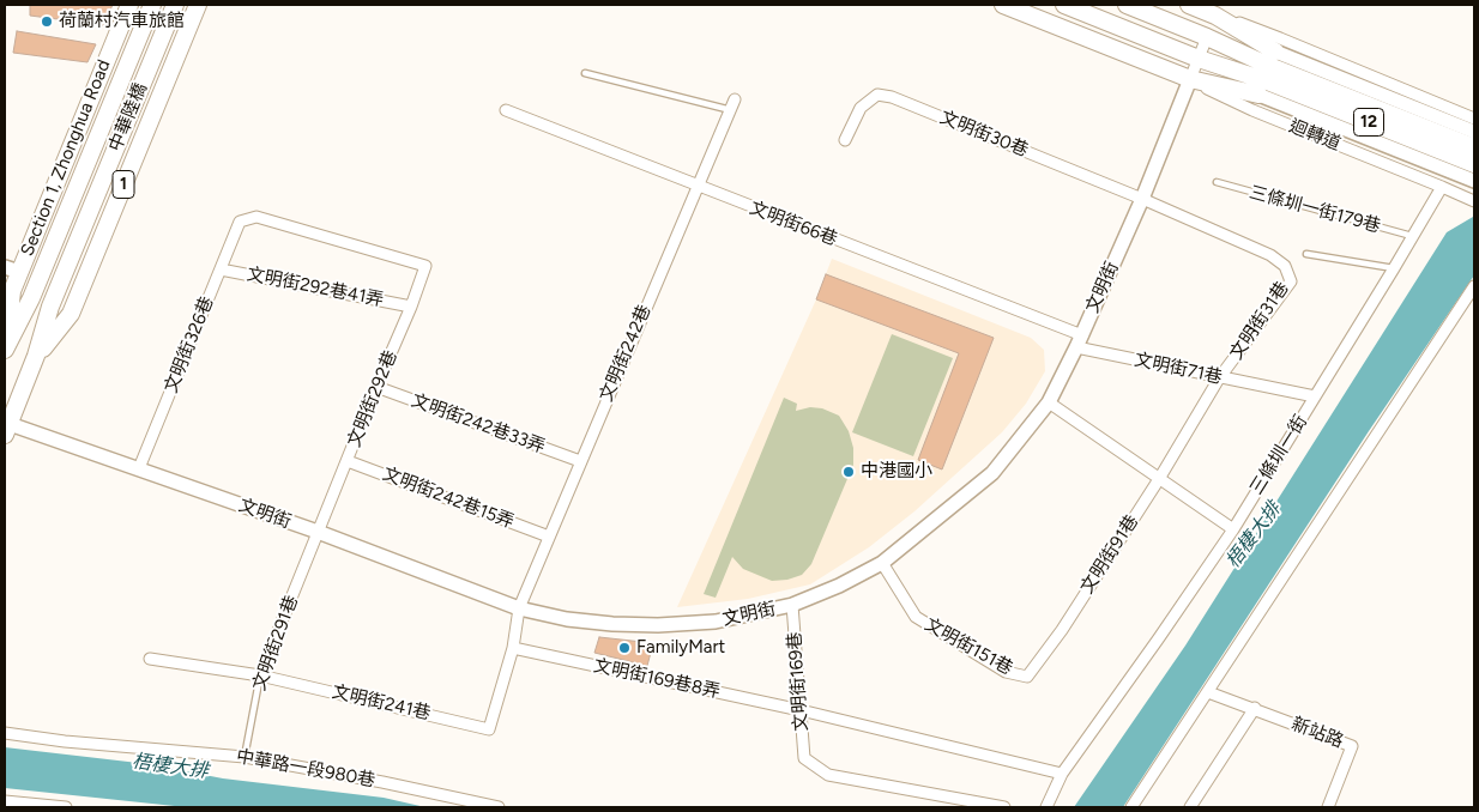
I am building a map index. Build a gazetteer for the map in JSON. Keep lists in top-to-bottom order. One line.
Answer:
{"streets":{"main road":["中華陸橋","12","Section 1, Zhonghua Road","1"],"street":["文明街30巷","迴轉道","文明街66巷","文明街292巷41弄","文明街","文明街31巷","文明街326巷","文明街242巷","文明街71巷","文明街292巷","文明街242巷33弄","三條圳一街","文明街242巷15弄","文明街91巷","文明街291巷","文明街151巷","文明街169巷8弄","文明街169巷","文明街241巷","新站路","中華路一段980巷"],"lane":["三條圳一街179巷"]},"crossings":[["中華陸橋","Section 1, Zhonghua Road"],["中華陸橋","1"],["12","迴轉道"],["12","文明街"],["文明街30巷","文明街"],["文明街30巷","文明街31巷"],["迴轉道","文明街"],["迴轉道","三條圳一街"],["1","文明街"],["三條圳一街179巷","三條圳一街"],["文明街66巷","文明街"],["文明街66巷","文明街242巷"],["文明街66巷","文明街71巷"],["文明街292巷41弄","文明街326巷"],["文明街292巷41弄","文明街292巷"],["文明街","文明街31巷"],["文明街","文明街326巷"],["文明街","文明街242巷"],["文明街","文明街71巷"],["文明街","文明街292巷"],["文明街","文明街291巷"],["文明街","文明街151巷"],["文明街","文明街169巷"],["文明街","文明街241巷"],["文明街31巷","文明街71巷"],["文明街31巷","文明街91巷"],["文明街326巷","文明街292巷"],["文明街242巷","文明街242巷33弄"],["文明街242巷","文明街242巷15弄"],["文明街242巷","文明街241巷"],["文明街71巷","三條圳一街"],["文明街292巷","文明街242巷33弄"],["文明街292巷","文明街242巷15弄"],["文明街292巷","文明街291巷"],["三條圳一街","文明街169巷8弄"],["文明街91巷","文明街151巷"],["文明街291巷","文明街241巷"],["文明街291巷","中華路一段980巷"],["文明街169巷8弄","文明街169巷"],["文明街169巷8弄","文明街241巷"]],"water":["梧棲大排"],"places":["荷蘭村汽車旅館","中港國小","FamilyMart"]}
